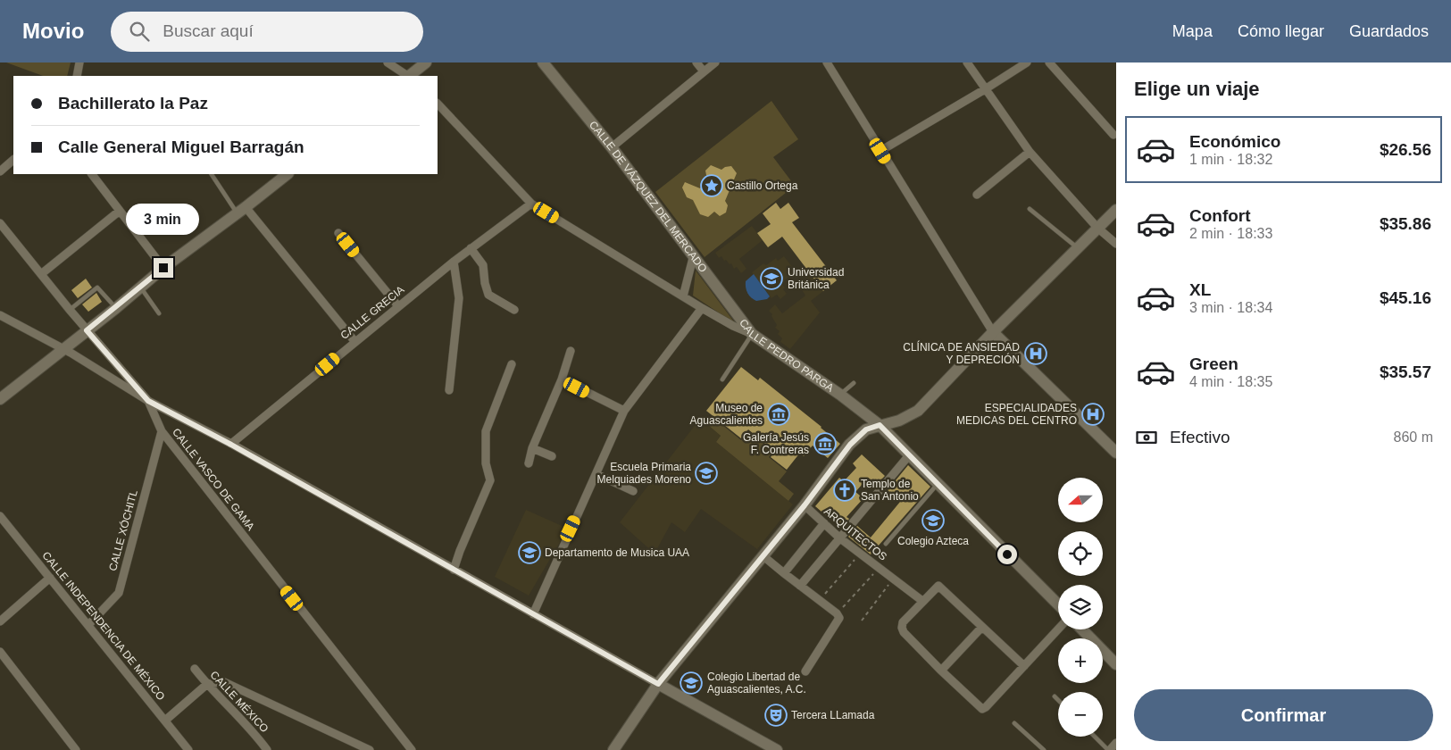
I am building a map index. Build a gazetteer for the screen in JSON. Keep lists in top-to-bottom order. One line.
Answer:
{"streets":{"street":["CALLE DE VÁZQUEZ DEL MERCADO","CALLE GRECIA","CALLE PEDRO PARGA","CALLE VASCO DE GAMA","CALLE XÓCHITL","ARQUITECTOS","CALLE INDEPENDENCIA DE MÉXICO","CALLE MÉXICO"]},"crossings":[["CALLE DE VÁZQUEZ DEL MERCADO","CALLE PEDRO PARGA"],["CALLE GRECIA","CALLE PEDRO PARGA"],["CALLE VASCO DE GAMA","CALLE XÓCHITL"],["CALLE XÓCHITL","CALLE INDEPENDENCIA DE MÉXICO"]],"places":{"place":["Castillo Ortega"],"school or university":["Universidad Británica","Escuela Primaria Melquiades Moreno","Colegio Azteca","Departamento de Musica UAA","Colegio Libertad de Aguascalientes, A.C."],"hospital":["CLÍNICA DE ANSIEDAD Y DEPRECIÓN","ESPECIALIDADES MEDICAS DEL CENTRO"],"museum":["Museo de Aguascalientes","Galería Jesús F. Contreras"],"church":["Templo de San Antonio"],"theatre":["Tercera LLamada"]},"north":"left","page":{"header":"Movio","search":"Buscar aquí","nav":["Mapa","Cómo llegar","Guardados"],"heading":"Elige un viaje","banner":["Bachillerato la Paz","Calle General Miguel Barragán"],"list":[{"name":"Económico","note":"1 min · 18:32","value":"$26.56"},{"name":"Confort","note":"2 min · 18:33","value":"$35.86"},{"name":"XL","note":"3 min · 18:34","value":"$45.16"},{"name":"Green","note":"4 min · 18:35","value":"$35.57"}],"bubble":"3 min","pay":["Efectivo","860 m"],"map_buttons":["+","−"],"buttons":"Confirmar"}}
